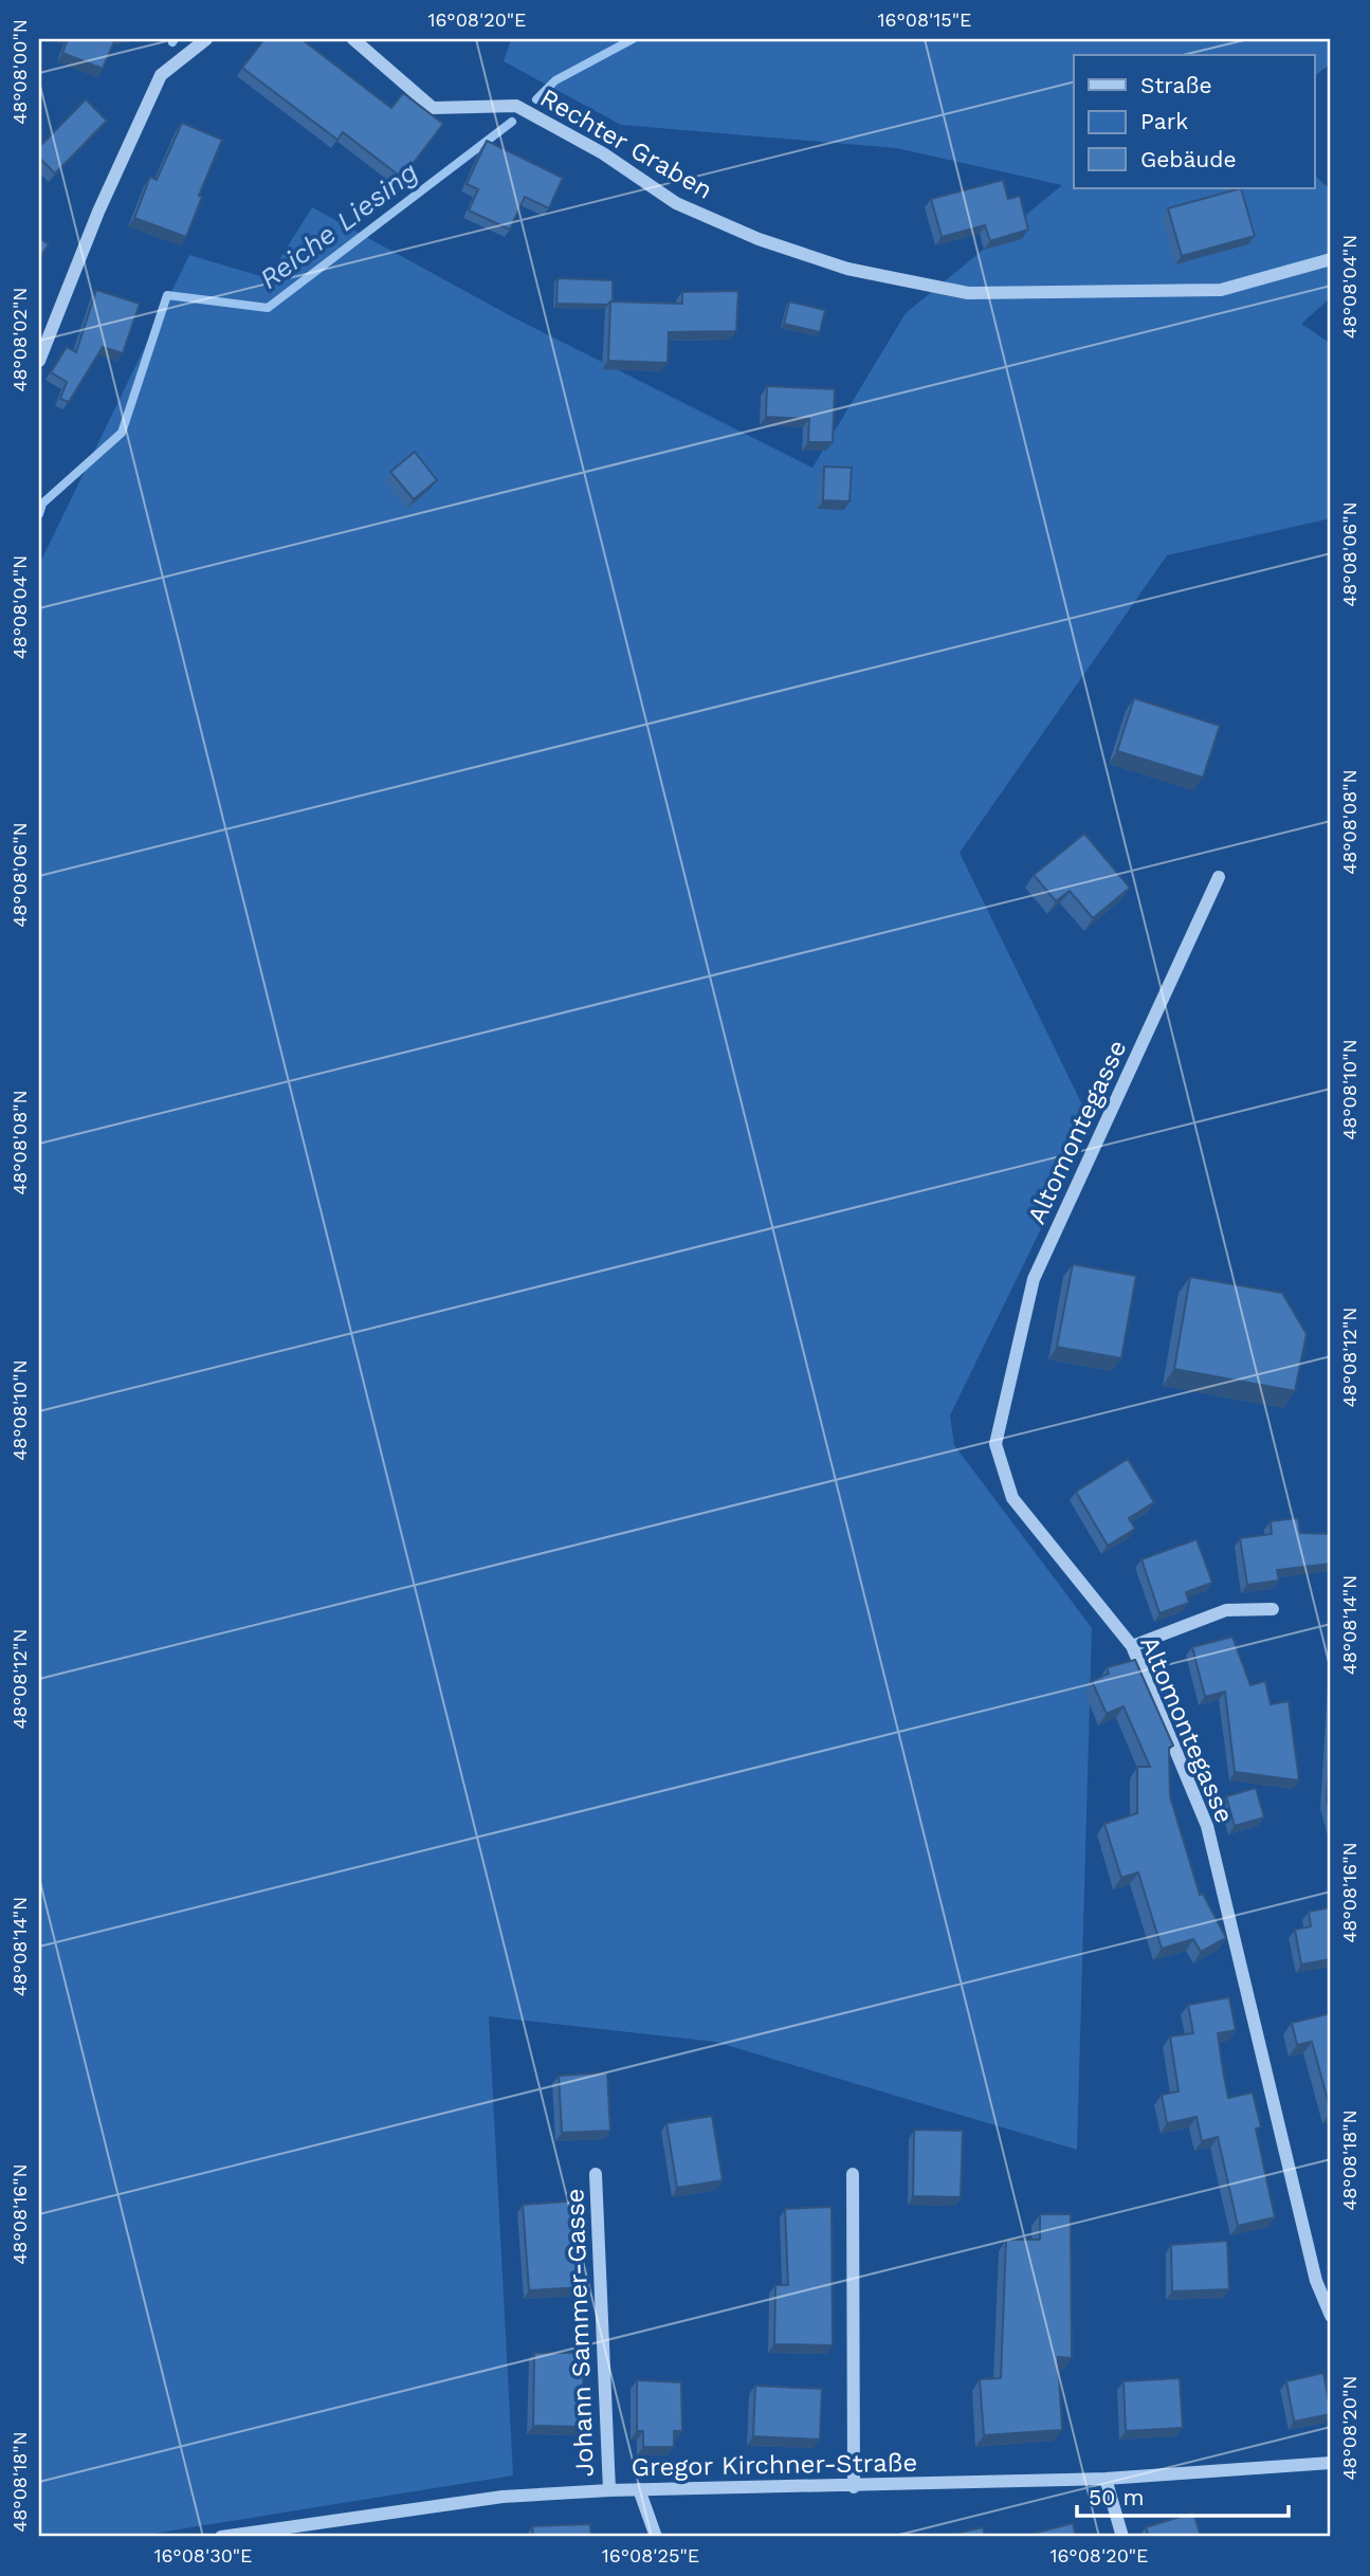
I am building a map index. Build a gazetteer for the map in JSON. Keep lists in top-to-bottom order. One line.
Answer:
{"streets":{"street":["Rechter Graben","Altomontegasse","Johann Sammer-Gasse","Gregor Kirchner-Straße"]},"crossings":[["Johann Sammer-Gasse","Gregor Kirchner-Straße"]],"water":["Reiche Liesing"],"legend":["Straße","Park","Gebäude"],"scale_bar":"50 m","coordinates":["16°08'20\"E","16°08'15\"E","48°08'00\"N","48°08'04\"N","48°08'02\"N","48°08'06\"N","48°08'08\"N","48°08'10\"N","48°08'12\"N","48°08'14\"N","48°08'16\"N","48°08'18\"N","48°08'20\"N","16°08'30\"E","16°08'25\"E"]}
